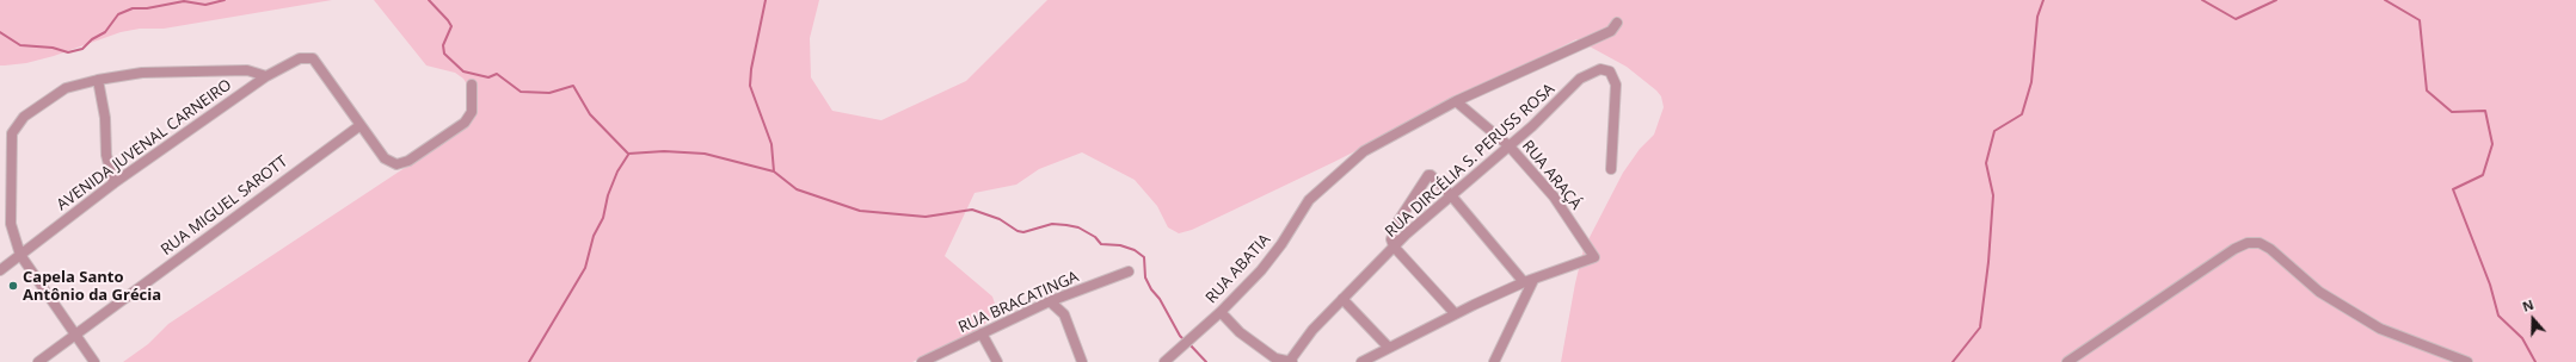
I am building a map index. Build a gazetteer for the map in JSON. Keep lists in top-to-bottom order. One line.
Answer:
{"streets":{"street":["AVENIDA JUVENAL CARNEIRO","RUA DIRCÉLIA S. PERUSS ROSA","RUA ARAÇÁ","RUA MIGUEL SAROTT","RUA ABATIA","RUA BRACATINGA"]},"crossings":[["AVENIDA JUVENAL CARNEIRO","RUA MIGUEL SAROTT"],["RUA DIRCÉLIA S. PERUSS ROSA","RUA ARAÇÁ"],["RUA ARAÇÁ","RUA ABATIA"]],"places":["Capela Santo Antônio da Grécia"],"north":"top"}
